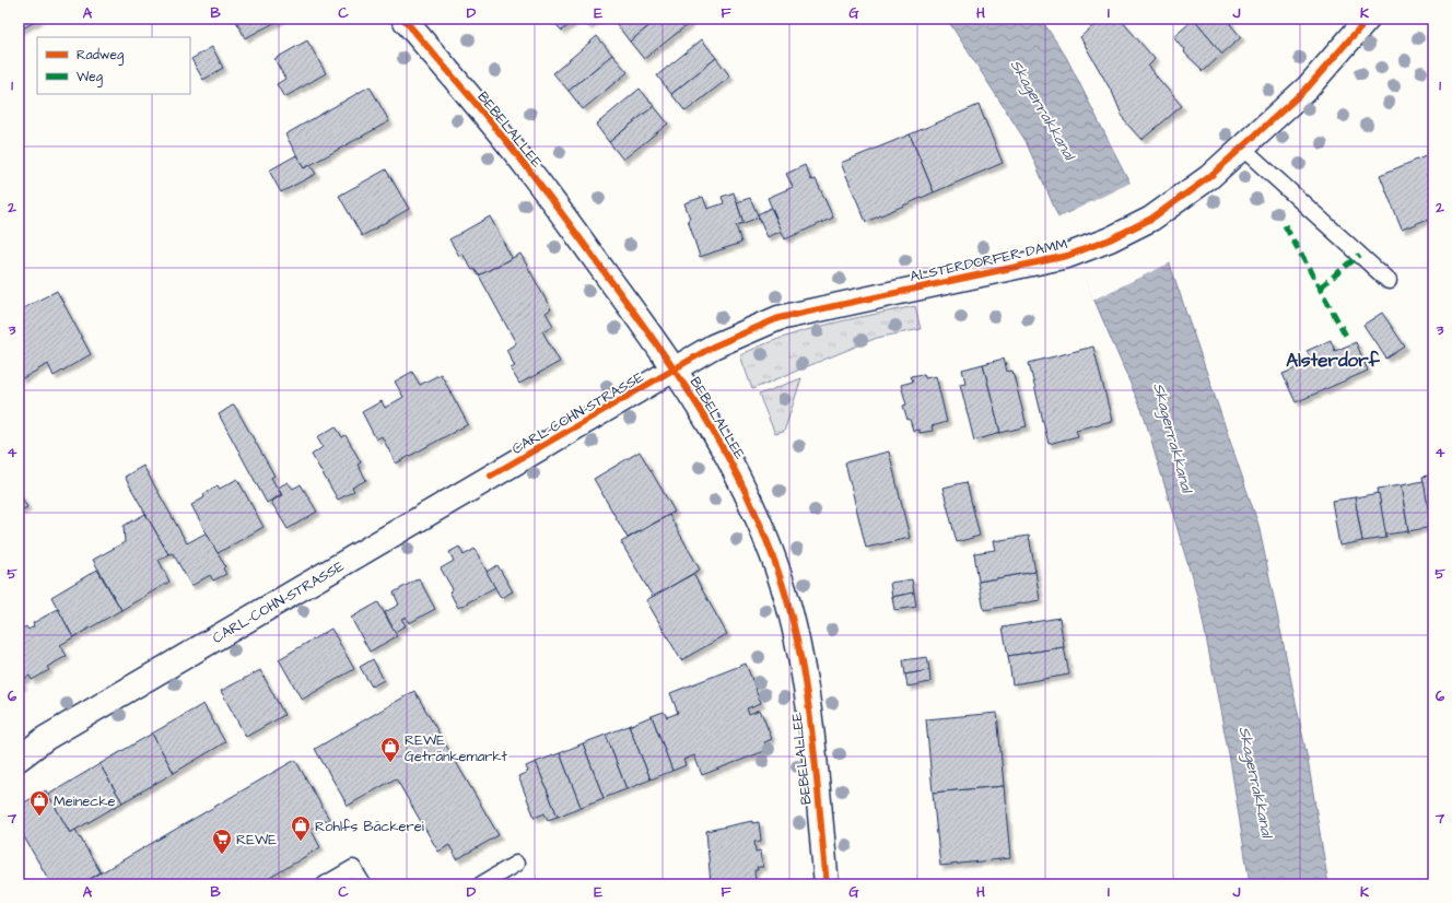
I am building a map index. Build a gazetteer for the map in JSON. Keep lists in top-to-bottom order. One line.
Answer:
{"streets":{"street":["BEBELALLEE","ALSTERDORFER DAMM","CARL-COHN-STRASSE"]},"crossings":[["BEBELALLEE","ALSTERDORFER DAMM"],["BEBELALLEE","CARL-COHN-STRASSE"],["ALSTERDORFER DAMM","CARL-COHN-STRASSE"]],"districts":["Alsterdorf"],"water":["Skagerrakkanal"],"places":{"shop":["REWE Getränkemarkt","Meinecke","Rohlfs Bäckerei"],"supermarket":["REWE"]},"legend":["Radweg","Weg"],"grid":{"columns":["A","B","C","D","E","F","G","H","I","J","K"],"rows":["1","2","3","4","5","6","7"]}}
